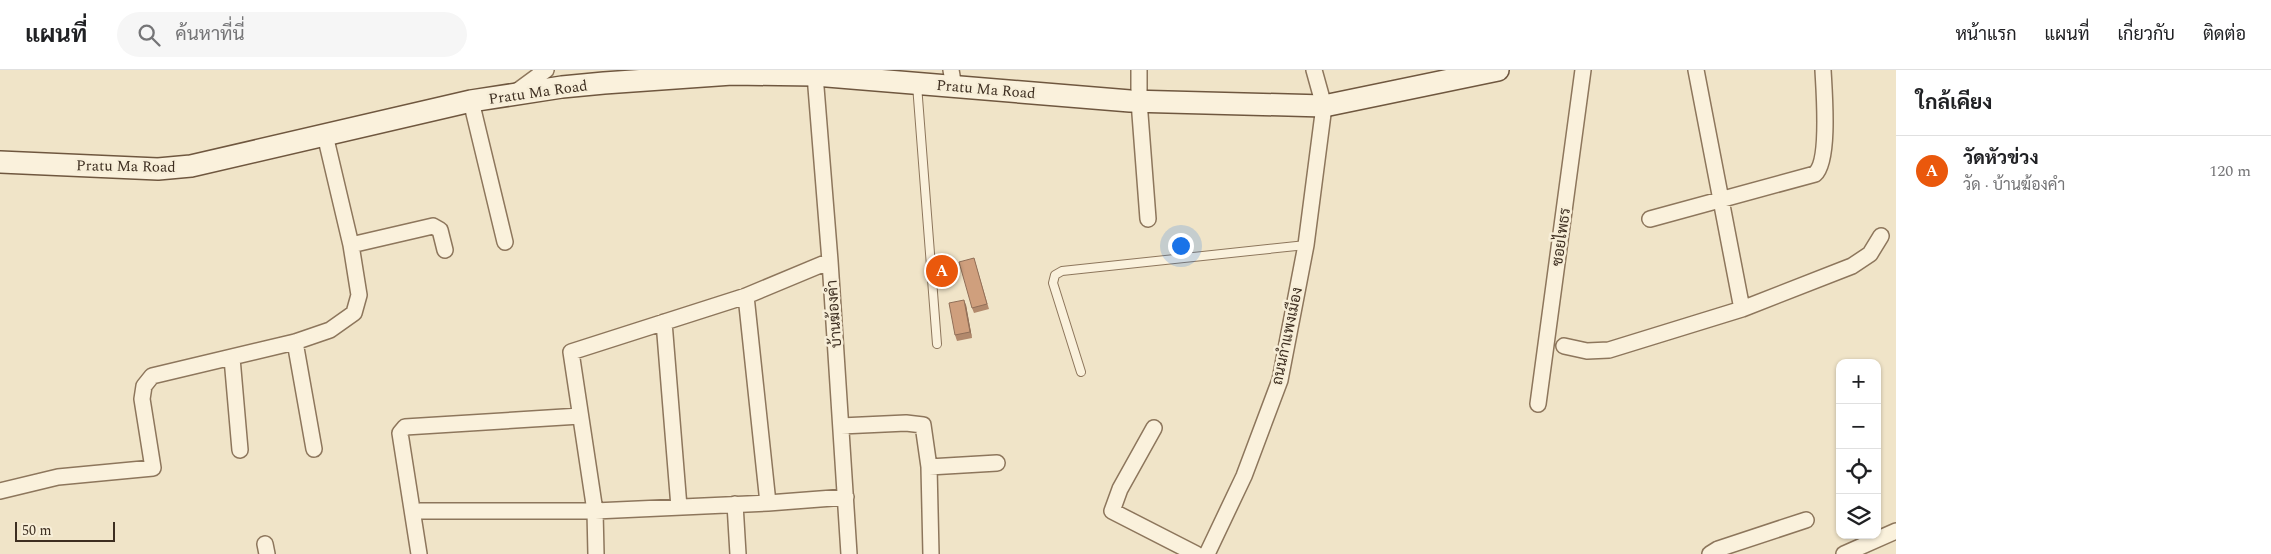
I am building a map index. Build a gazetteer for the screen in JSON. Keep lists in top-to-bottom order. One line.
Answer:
{"streets":{"main road":["Pratu Ma Road"],"street":["ซอยไพธร","บ้านฆ้องคำ","ถนนกำแพงเมือง"]},"crossings":[["Pratu Ma Road","บ้านฆ้องคำ"],["Pratu Ma Road","ถนนกำแพงเมือง"]],"scale_bar":"50 m","page":{"header":"แผนที่","search":"ค้นหาที่นี่","nav":["หน้าแรก","แผนที่","เกี่ยวกับ","ติดต่อ"],"heading":"ใกล้เคียง","list":[{"mark":"A","name":"วัดหัวข่วง","note":"วัด · บ้านฆ้องคำ","value":"120 m"}],"pins":"A","map_buttons":["+","−"],"scale":"50 m"}}
